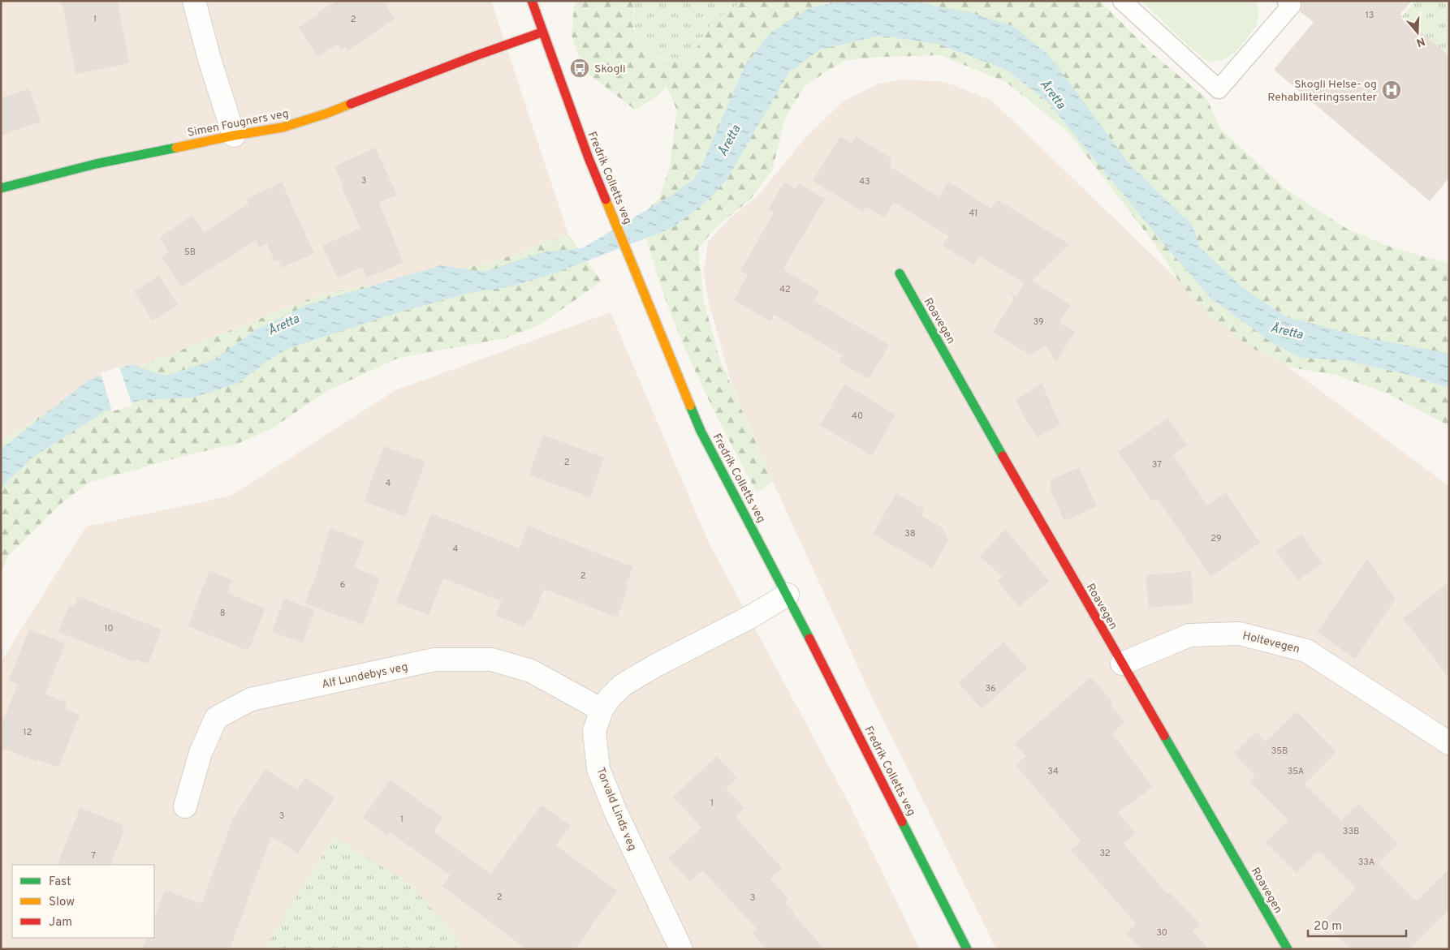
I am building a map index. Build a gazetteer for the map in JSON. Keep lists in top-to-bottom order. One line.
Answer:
{"streets":{"street":["Simen Fougners veg","Fredrik Colletts veg","Roavegen","Holtevegen","Alf Lundebys veg","Torvald Linds veg"]},"crossings":[["Simen Fougners veg","Fredrik Colletts veg"],["Fredrik Colletts veg","Torvald Linds veg"],["Roavegen","Holtevegen"],["Alf Lundebys veg","Torvald Linds veg"]],"water":["Åretta"],"places":{"bus stop":["Skogli"],"hospital":["Skogli Helse- og Rehabiliteringssenter"]},"house_numbers":["13","1","2","3","43","41","5B","42","39","40","2","37","4","38","29","4","2","6","8","10","36","12","35B","34","35A","1","3","1","33B","32","7","33A","2","3","30"],"legend":["Fast","Slow","Jam"],"scale_bar":"20 m","north":"bottom"}
